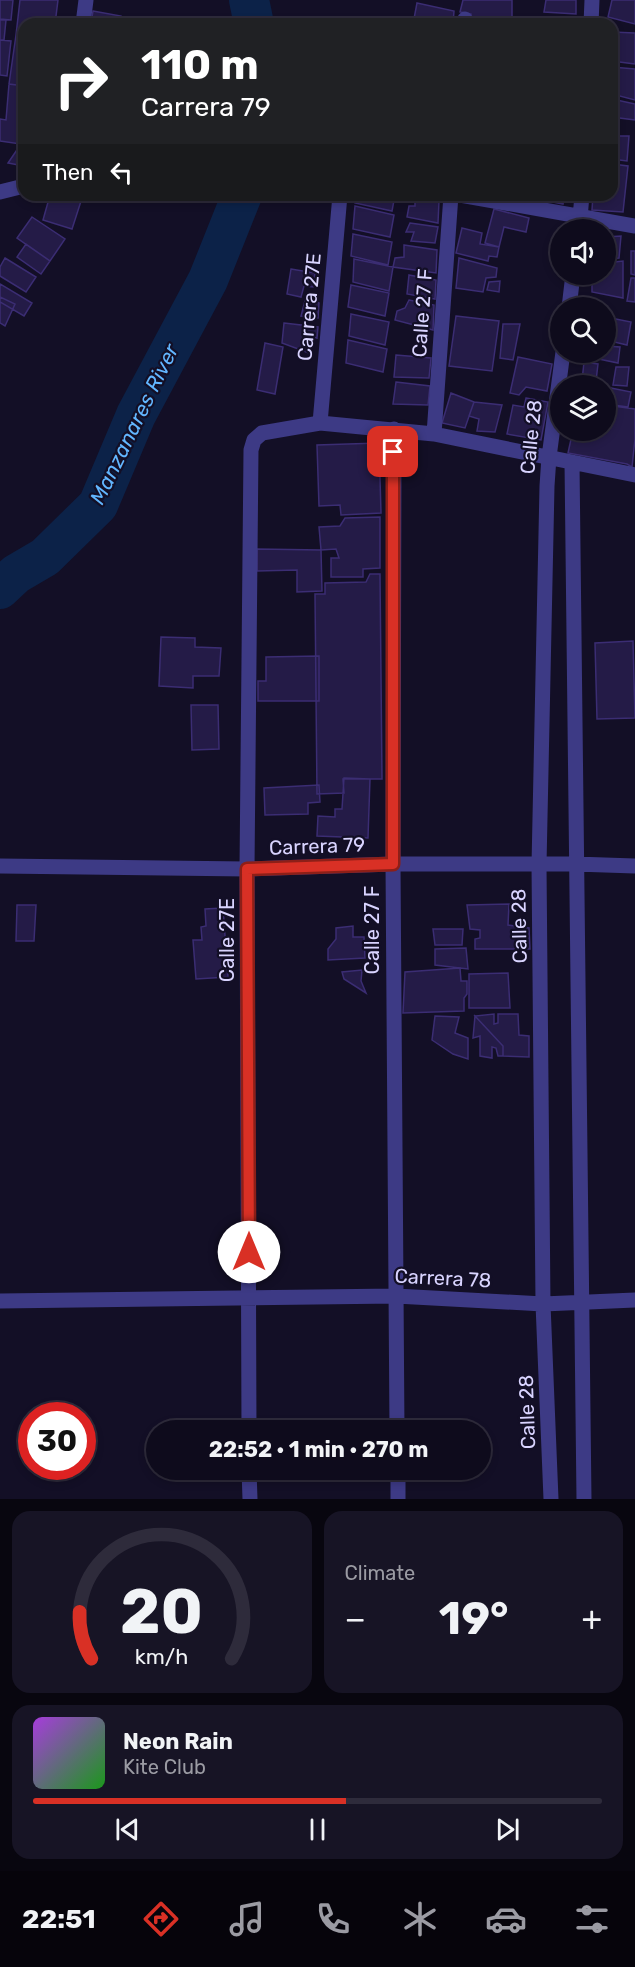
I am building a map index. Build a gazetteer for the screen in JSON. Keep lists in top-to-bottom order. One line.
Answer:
{"streets":{"street":["Carrera 27E","Calle 27 F","Calle 28","Carrera 79","Calle 27E","Carrera 78"]},"crossings":[["Carrera 27E","Calle 27E"],["Calle 27 F","Carrera 79"],["Calle 27 F","Carrera 78"],["Calle 28","Carrera 79"],["Calle 28","Carrera 78"],["Carrera 79","Calle 27E"],["Calle 27E","Carrera 78"]],"water":["Manzanares River"],"page":{"turn":["110 m","Carrera 79"],"then":"Then","limit":"30","trip":"22:52 · 1 min · 270 m","tile":"Climate","heat":["−","19°","+"],"song":["Neon Rain","Kite Club"],"tabs":"22:51","gauge":["20","km/h"]}}
